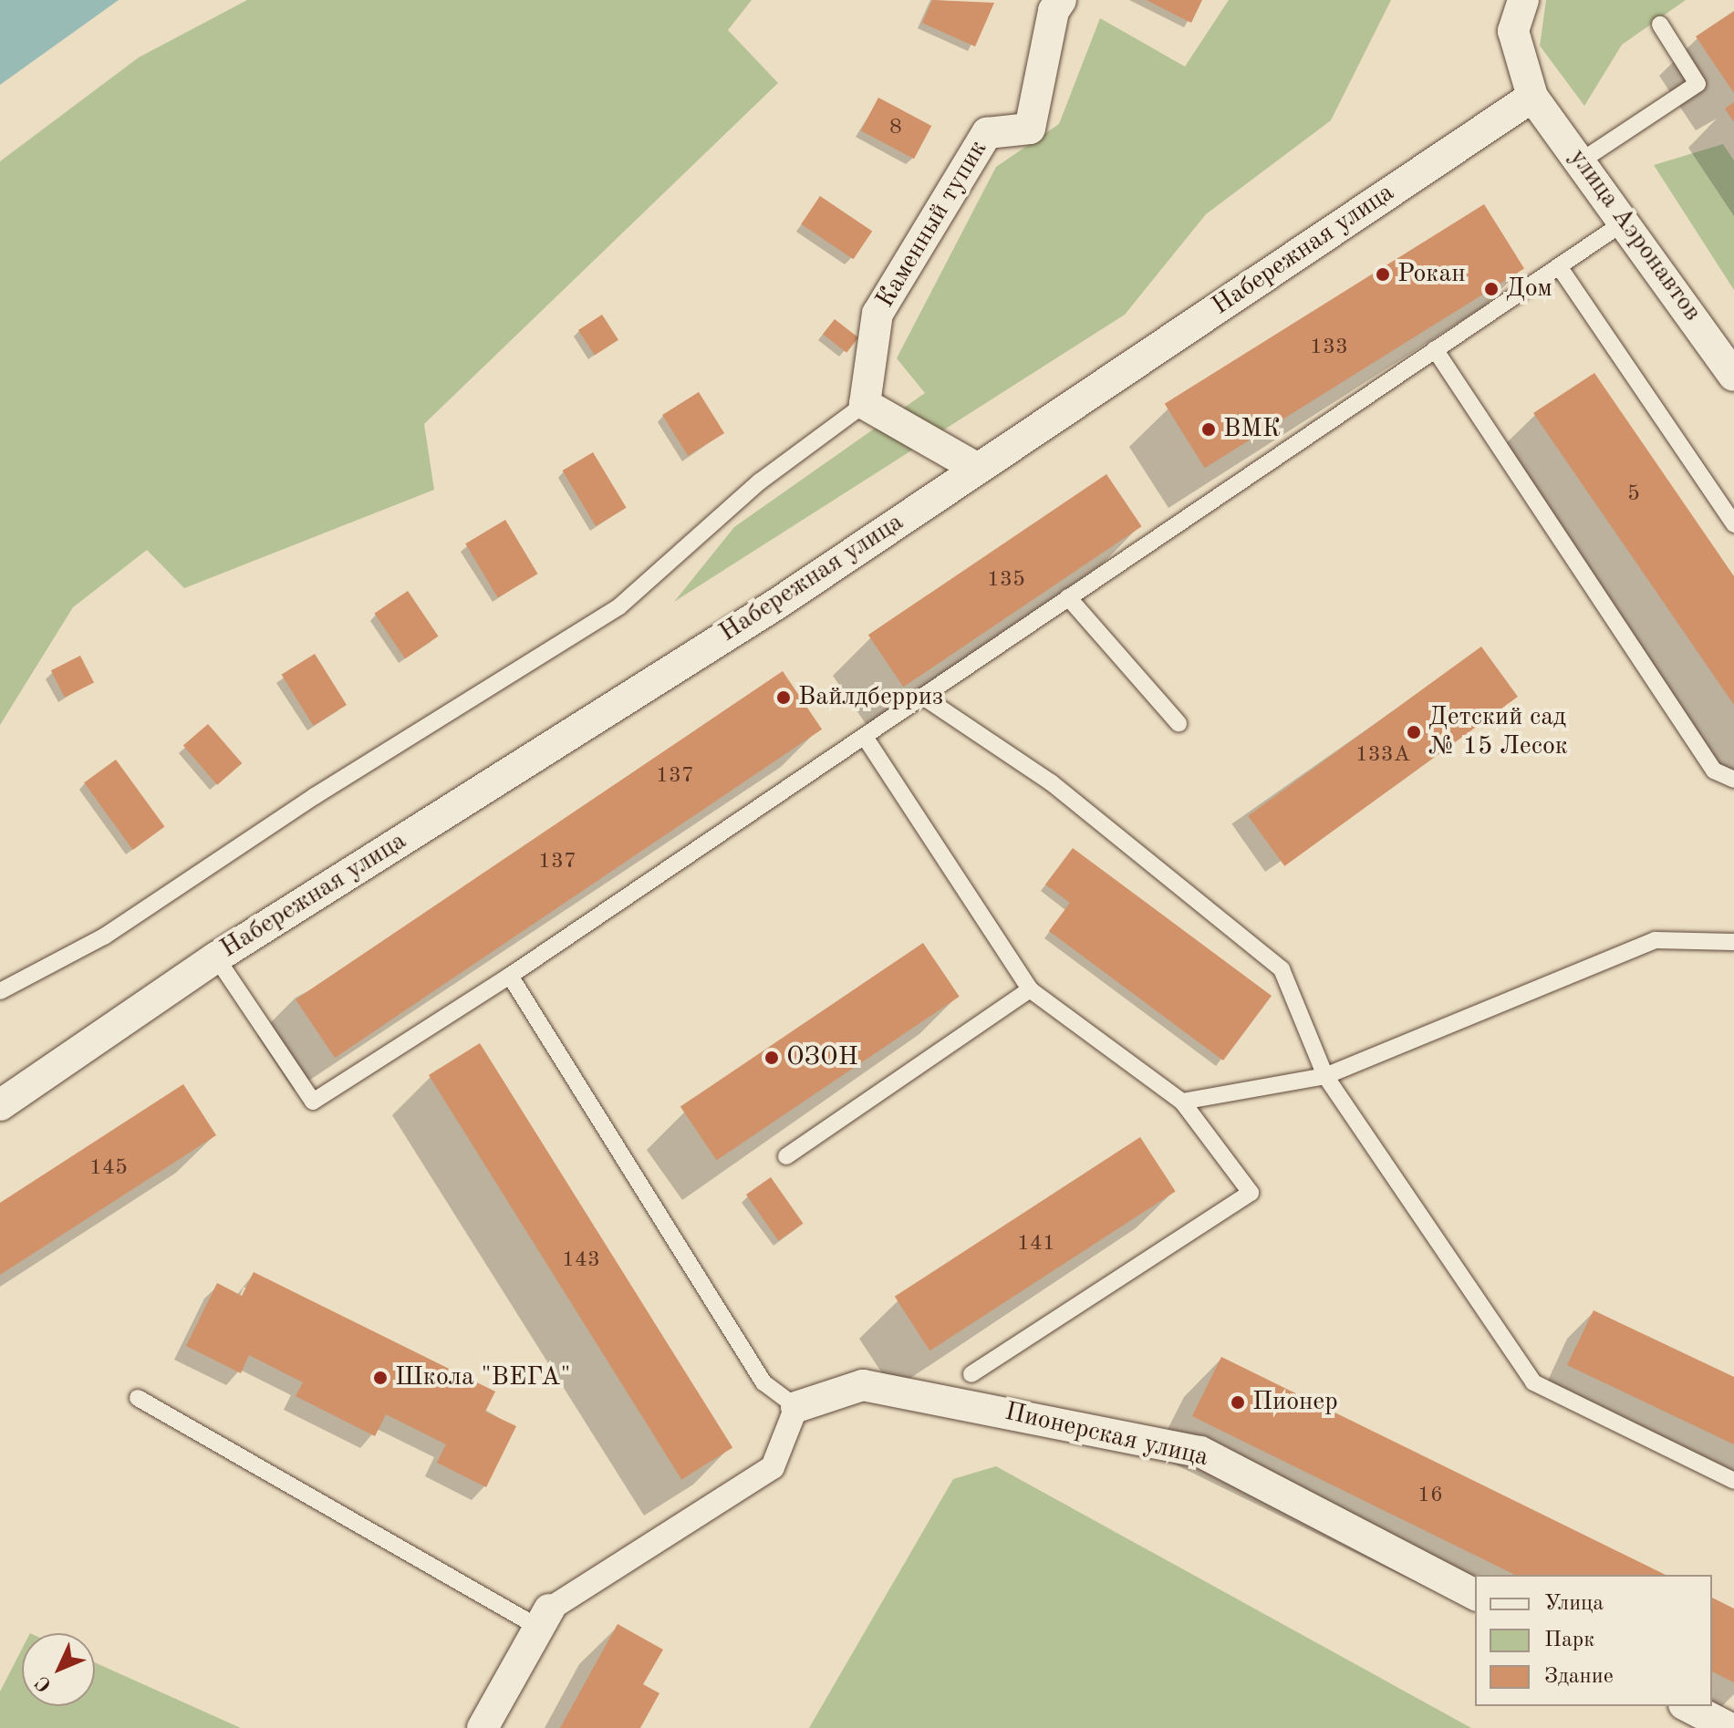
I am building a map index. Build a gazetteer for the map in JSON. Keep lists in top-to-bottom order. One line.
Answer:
{"streets":{"street":["Каменный тупик","улица Аэронавтов","Набережная улица","Пионерская улица"]},"crossings":[["улица Аэронавтов","Набережная улица"]],"places":["Рокан","Дом","ВМК","Вайлдберриз","Детский сад № 15 Лесок","ОЗОН","Школа \"ВЕГА\"","Пионер"],"house_numbers":["8","133","5","135","133А","137","137","145","141","143","16"],"legend":["Улица","Парк","Здание"],"north":"bottom left"}
